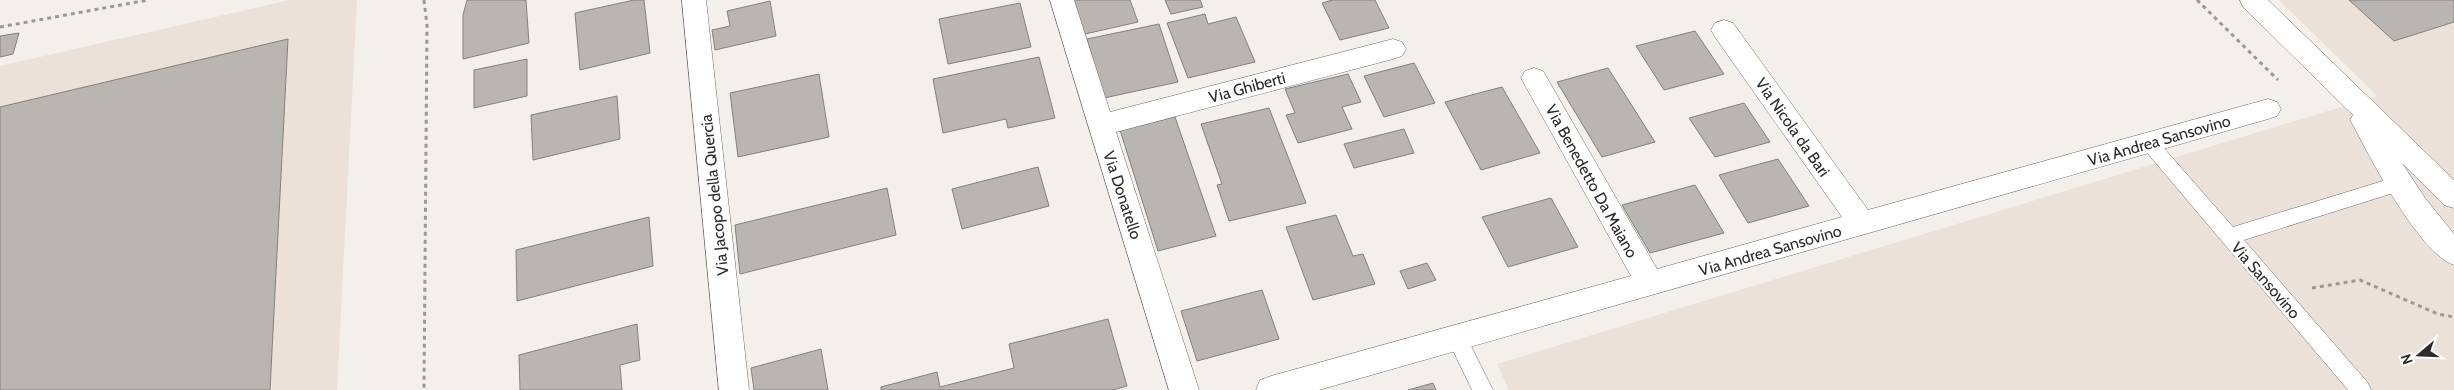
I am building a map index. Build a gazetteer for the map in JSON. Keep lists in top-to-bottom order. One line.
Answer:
{"streets":{"street":["Via Ghiberti","Via Nicola da Bari","Via Andrea Sansovino","Via Benedetto Da Maiano","Via Jacopo della Quercia","Via Donatello"],"lane":["Via Sansovino"]},"crossings":[["Via Ghiberti","Via Donatello"],["Via Nicola da Bari","Via Andrea Sansovino"],["Via Andrea Sansovino","Via Benedetto Da Maiano"]],"north":"left"}
